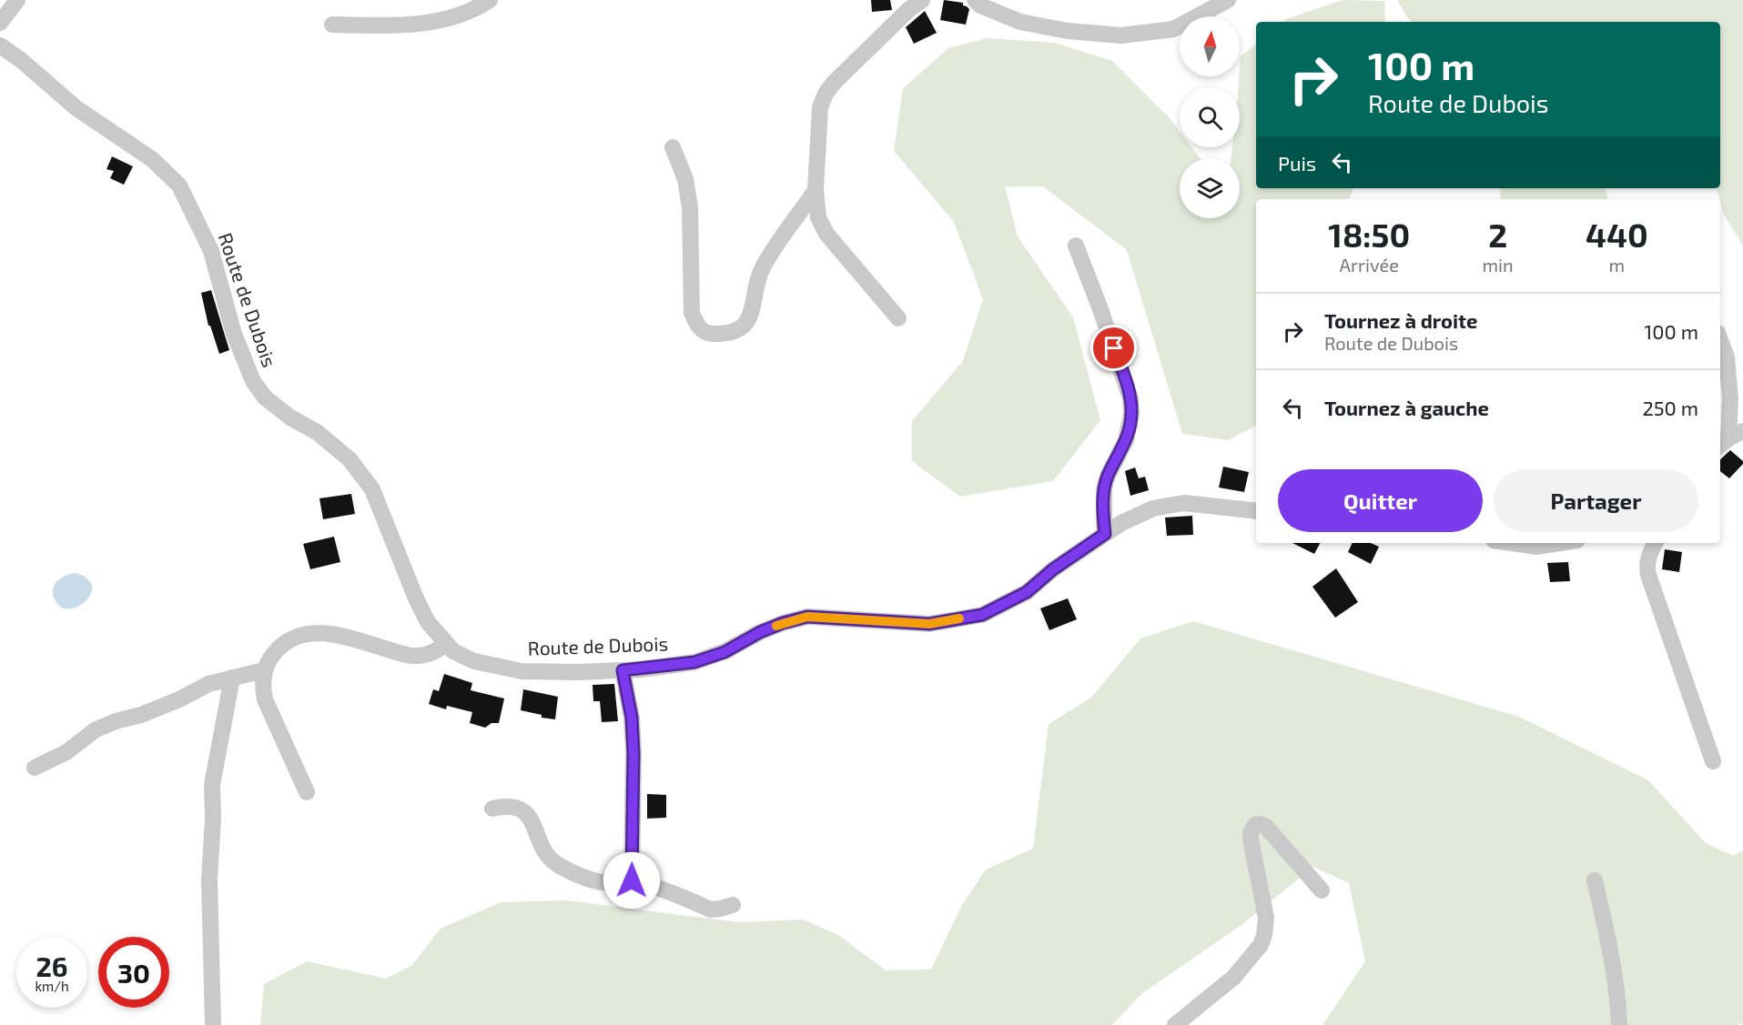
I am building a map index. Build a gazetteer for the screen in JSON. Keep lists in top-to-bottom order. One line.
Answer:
{"streets":{"street":["Route de Dubois"]},"north":"top","page":{"turn":["100 m","Route de Dubois"],"then":"Puis","eta":["18:50","Arrivée","2","min","440","m"],"list":[{"name":"Tournez à droite","note":"Route de Dubois","value":"100 m"},{"name":"Tournez à gauche","value":"250 m"}],"buttons":["Quitter","Partager"],"speed":"26 km/h","limit":"30"}}
